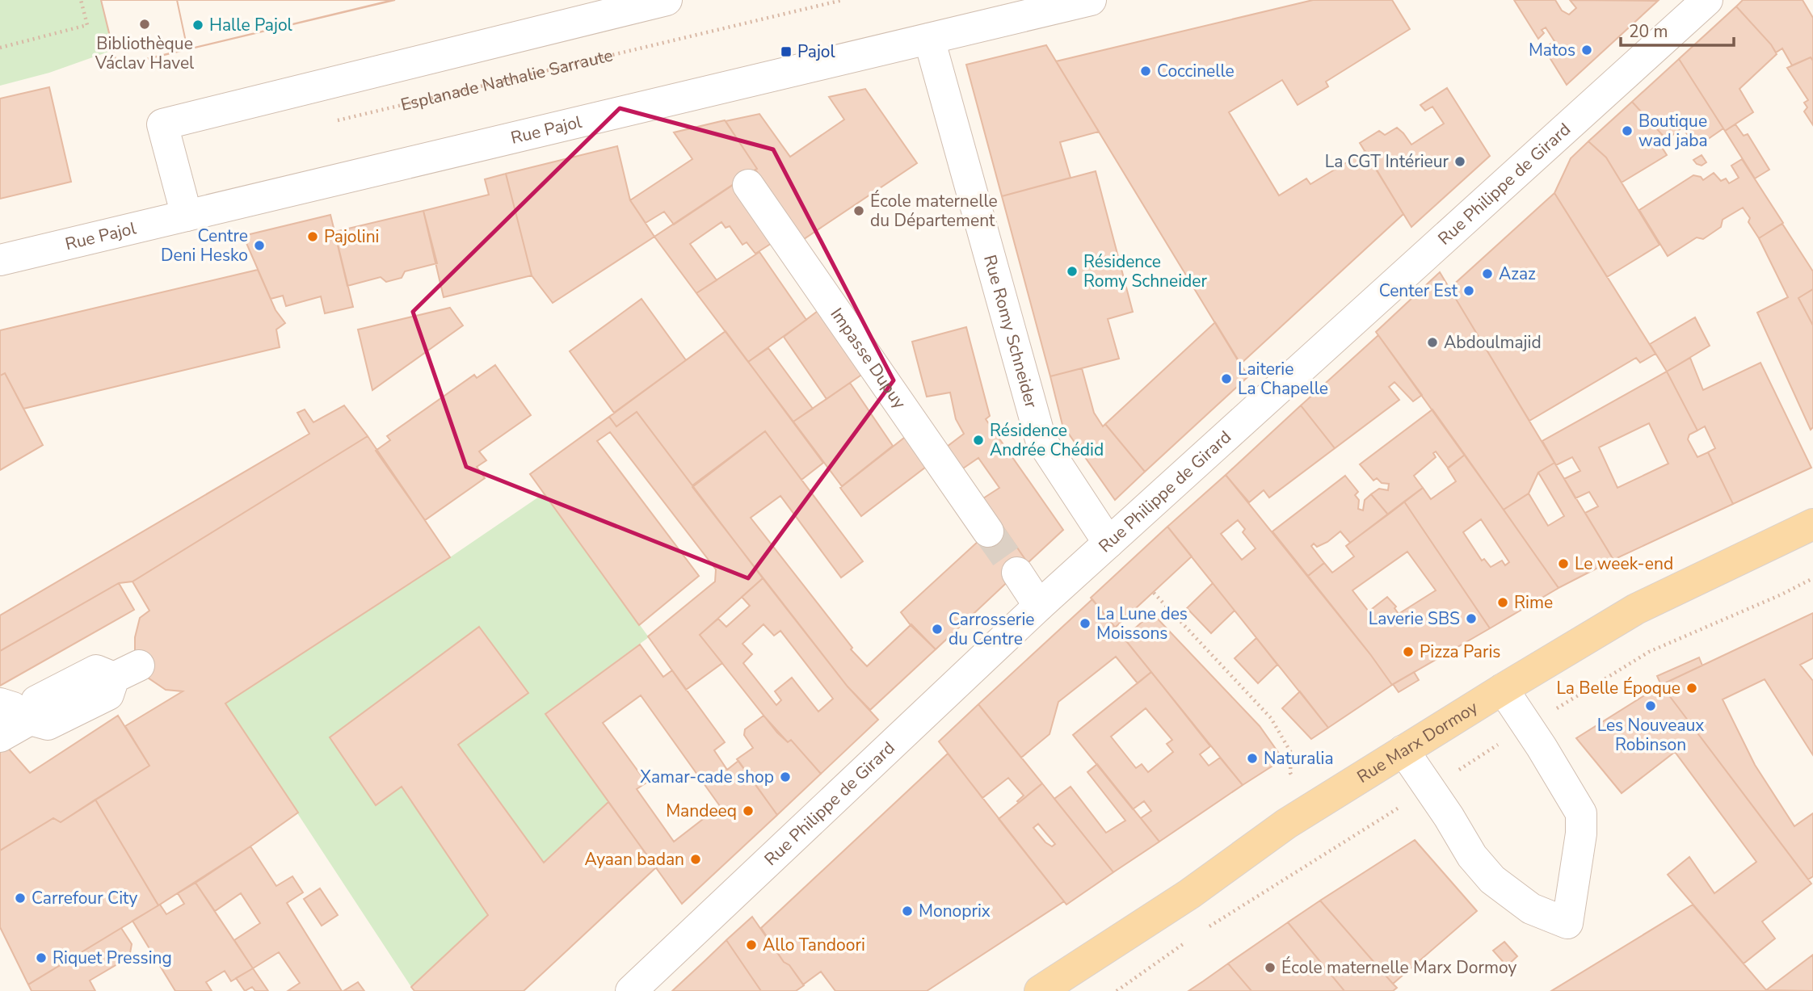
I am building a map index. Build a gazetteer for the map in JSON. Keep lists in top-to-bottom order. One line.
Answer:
{"streets":{"main road":["Rue Marx Dormoy"],"street":["Rue Pajol","Rue Philippe de Girard","Rue Romy Schneider","Impasse Dupuy"],"path":["Esplanade Nathalie Sarraute"]},"crossings":[["Rue Pajol","Rue Romy Schneider"],["Rue Philippe de Girard","Rue Romy Schneider"]],"places":{"other":["Bibliothèque Václav Havel","Halle Pajol","Matos","Coccinelle","Boutique wad jaba","La CGT Intérieur","École maternelle du Département","Pajolini","Centre Deni Hesko","Résidence Romy Schneider","Azaz","Center Est","Abdoulmajid","Laiterie La Chapelle","Résidence Andrée Chédid","Le week-end","Rime","Laverie SBS","La Lune des Moissons","Carrosserie du Centre","Pizza Paris","La Belle Époque","Les Nouveaux Robinson","Naturalia","Xamar-cade shop","Mandeeq","Ayaan badan","Carrefour City","Monoprix","Allo Tandoori","Riquet Pressing","École maternelle Marx Dormoy"],"transit":["Pajol"]},"scale_bar":"20 m"}
